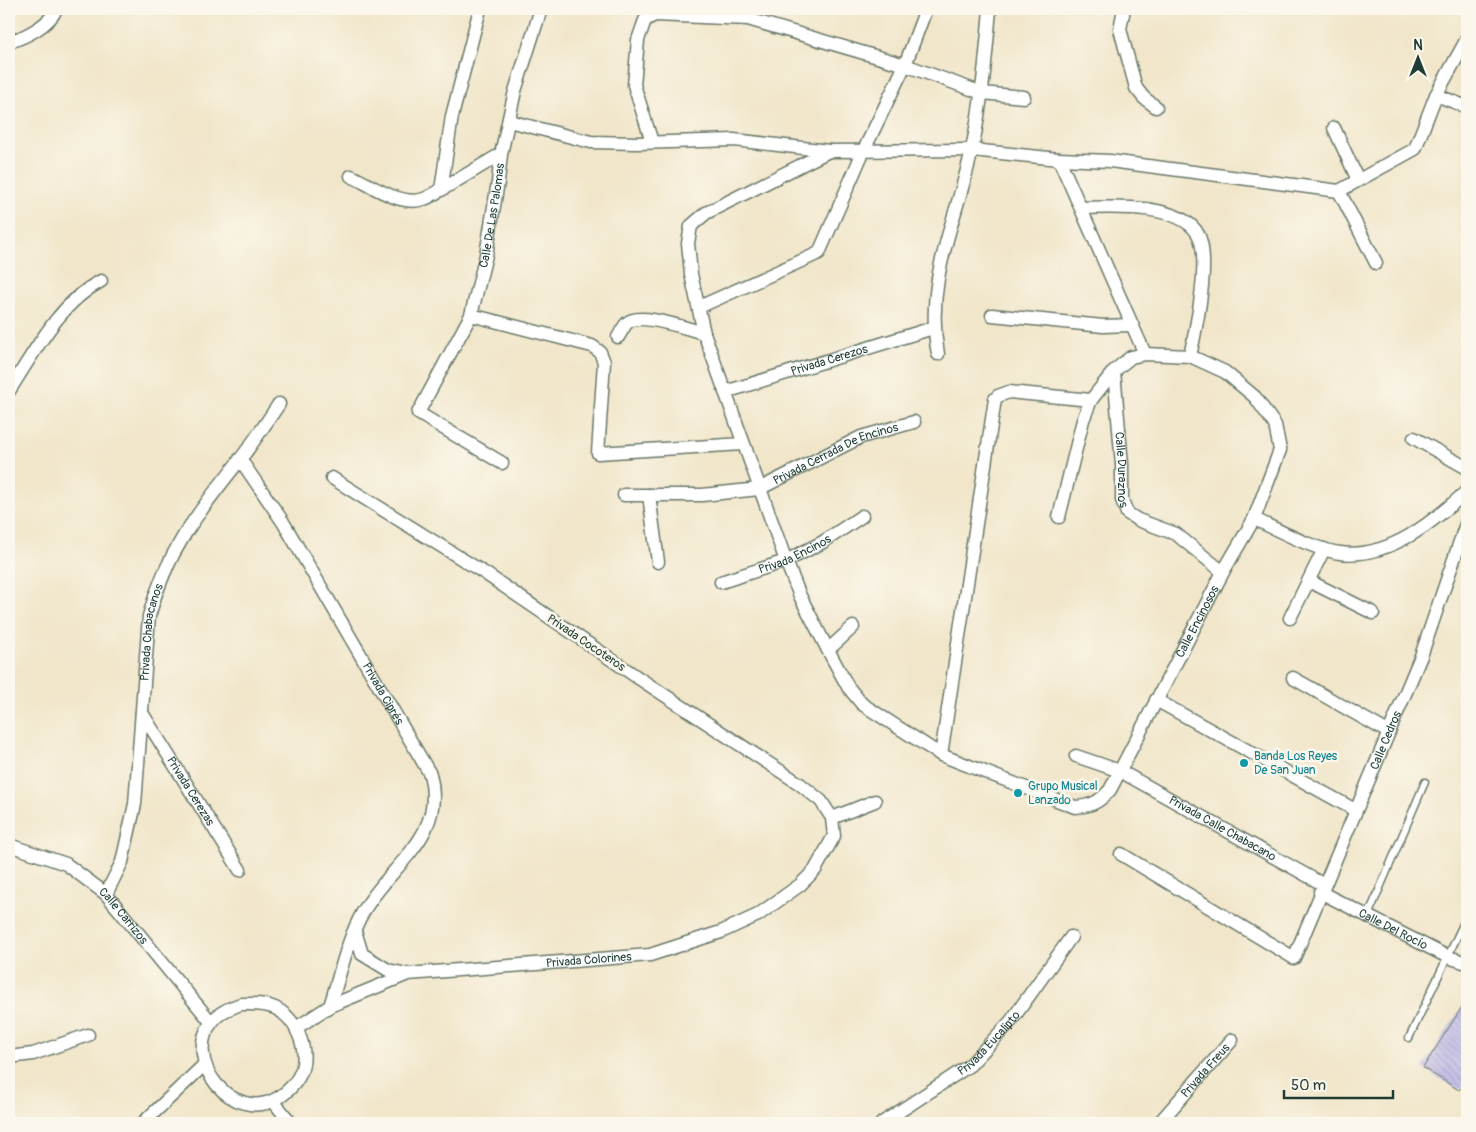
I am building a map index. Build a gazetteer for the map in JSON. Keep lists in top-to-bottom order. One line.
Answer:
{"streets":{"street":["Calle De Las Palomas","Privada Cerezos","Privada Cerrada De Encinos","Calle Duraznos","Privada Encinos","Calle Encinosos","Privada Chabacanos","Privada Cocoteros","Privada Ciprés","Calle Cedros","Privada Cerezas","Privada Calle Chabacano","Calle Carrizos","Calle Del Rocío","Privada Colorines","Privada Eucalipto","Privada Freus"]},"crossings":[["Privada Cerezos","Calle Encinosos"],["Privada Cerrada De Encinos","Calle Encinosos"],["Calle Duraznos","Calle Encinosos"],["Privada Encinos","Calle Encinosos"],["Calle Encinosos","Privada Calle Chabacano"],["Privada Chabacanos","Privada Ciprés"],["Privada Chabacanos","Privada Cerezas"],["Privada Chabacanos","Calle Carrizos"],["Privada Cocoteros","Privada Colorines"],["Privada Ciprés","Privada Colorines"],["Calle Cedros","Privada Calle Chabacano"],["Calle Cedros","Calle Del Rocío"],["Privada Calle Chabacano","Calle Del Rocío"],["Calle Carrizos","Privada Colorines"]],"places":["Banda Los Reyes De San Juan","Grupo Musical Lanzado"],"scale_bar":"50 m","north":"top"}
